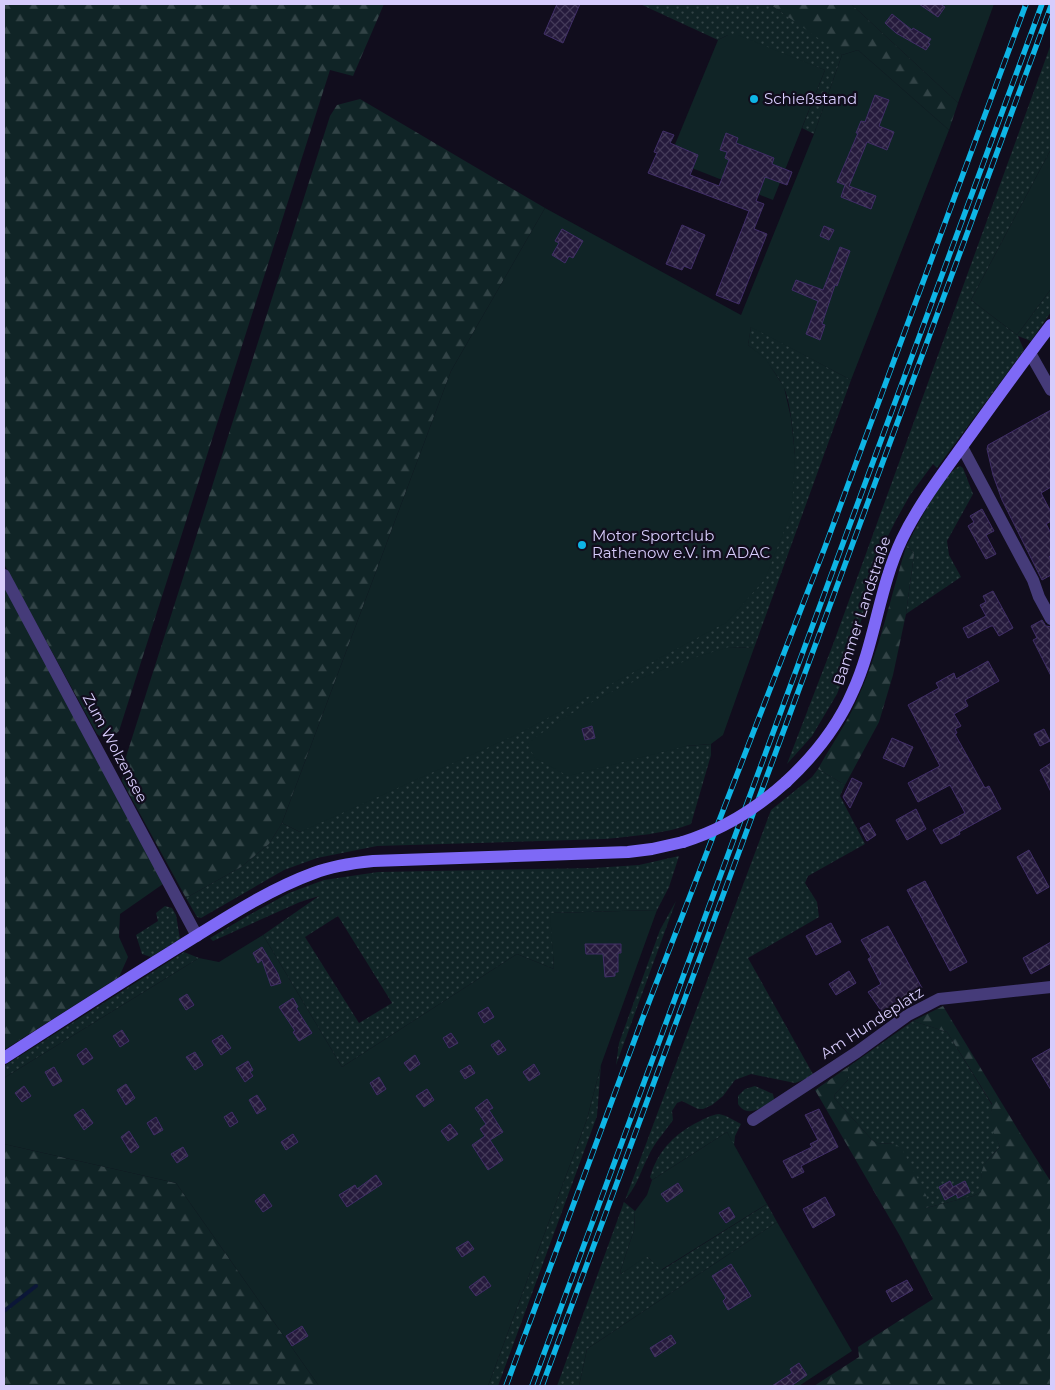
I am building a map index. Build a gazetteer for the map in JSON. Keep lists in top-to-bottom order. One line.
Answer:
{"streets":{"main road":["Bammer Landstraße"],"street":["Zum Wolzensee","Am Hundeplatz"]},"crossings":[["Bammer Landstraße","Zum Wolzensee"]],"places":["Schießstand","Motor Sportclub Rathenow e.V. im ADAC"]}
